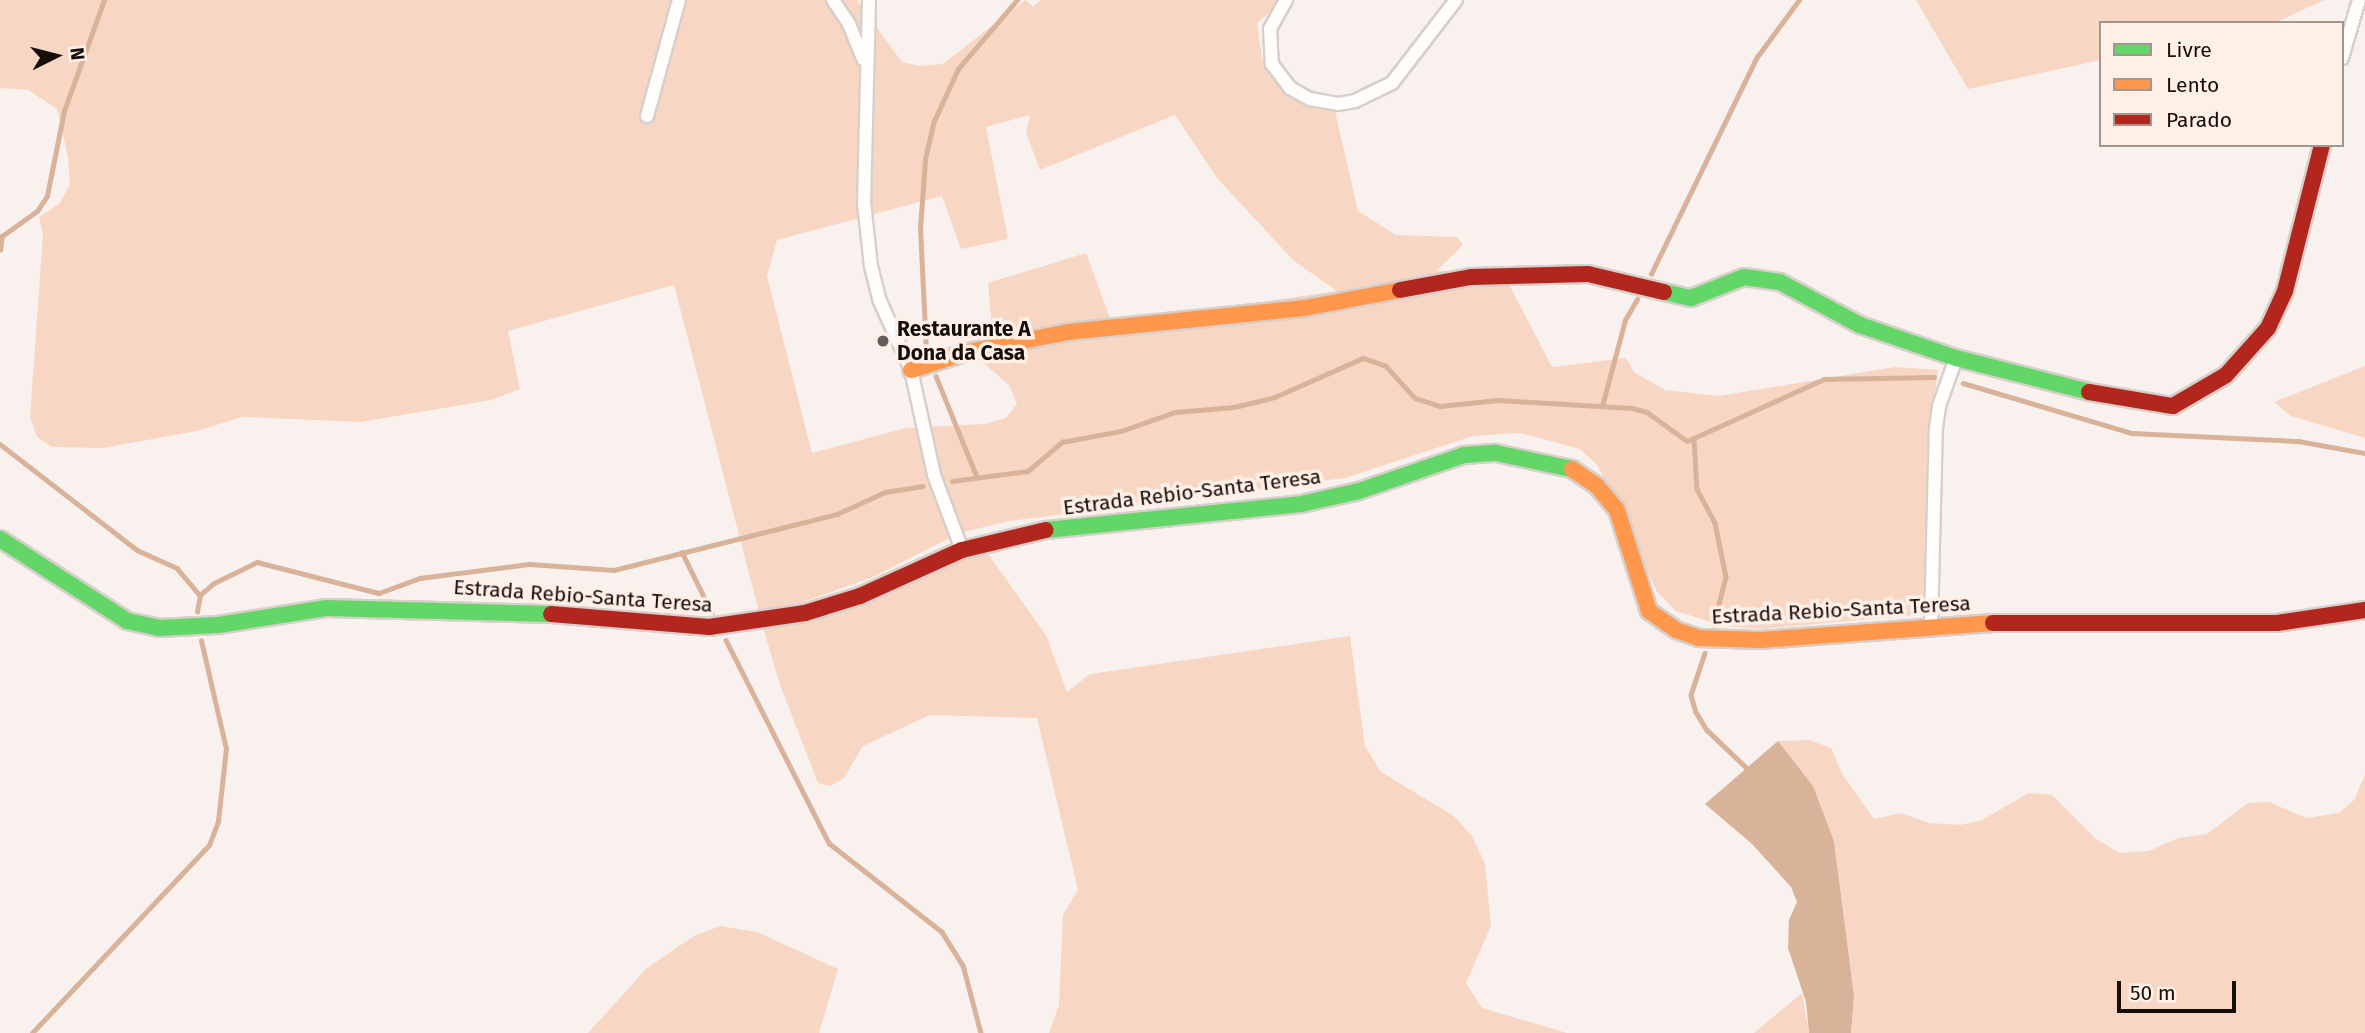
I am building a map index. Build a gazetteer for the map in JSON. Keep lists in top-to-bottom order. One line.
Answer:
{"streets":{"street":["Estrada Rebio-Santa Teresa"]},"places":["Restaurante A Dona da Casa"],"legend":["Livre","Lento","Parado"],"scale_bar":"50 m","north":"right"}
